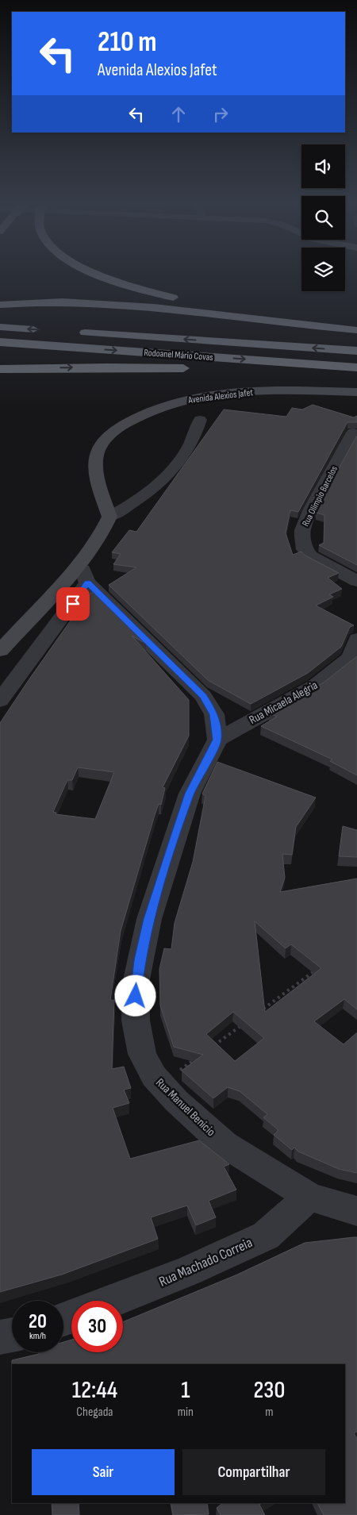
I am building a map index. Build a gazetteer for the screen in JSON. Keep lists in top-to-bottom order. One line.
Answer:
{"streets":{"highway":["Rodoanel Mário Covas"],"main road":["Avenida Alexios Jafet"],"street":["Rua Olímpio Barcelos","Rua Micaela Alegria","Rua Manuel Benicio","Rua Machado Correia"]},"crossings":[["Rua Micaela Alegria","Rua Manuel Benicio"],["Rua Manuel Benicio","Rua Machado Correia"]],"page":{"turn":["210 m","Avenida Alexios Jafet"],"speed":"20 km/h","limit":"30","eta":["12:44","Chegada","1","min","230","m"],"buttons":["Sair","Compartilhar"]}}
